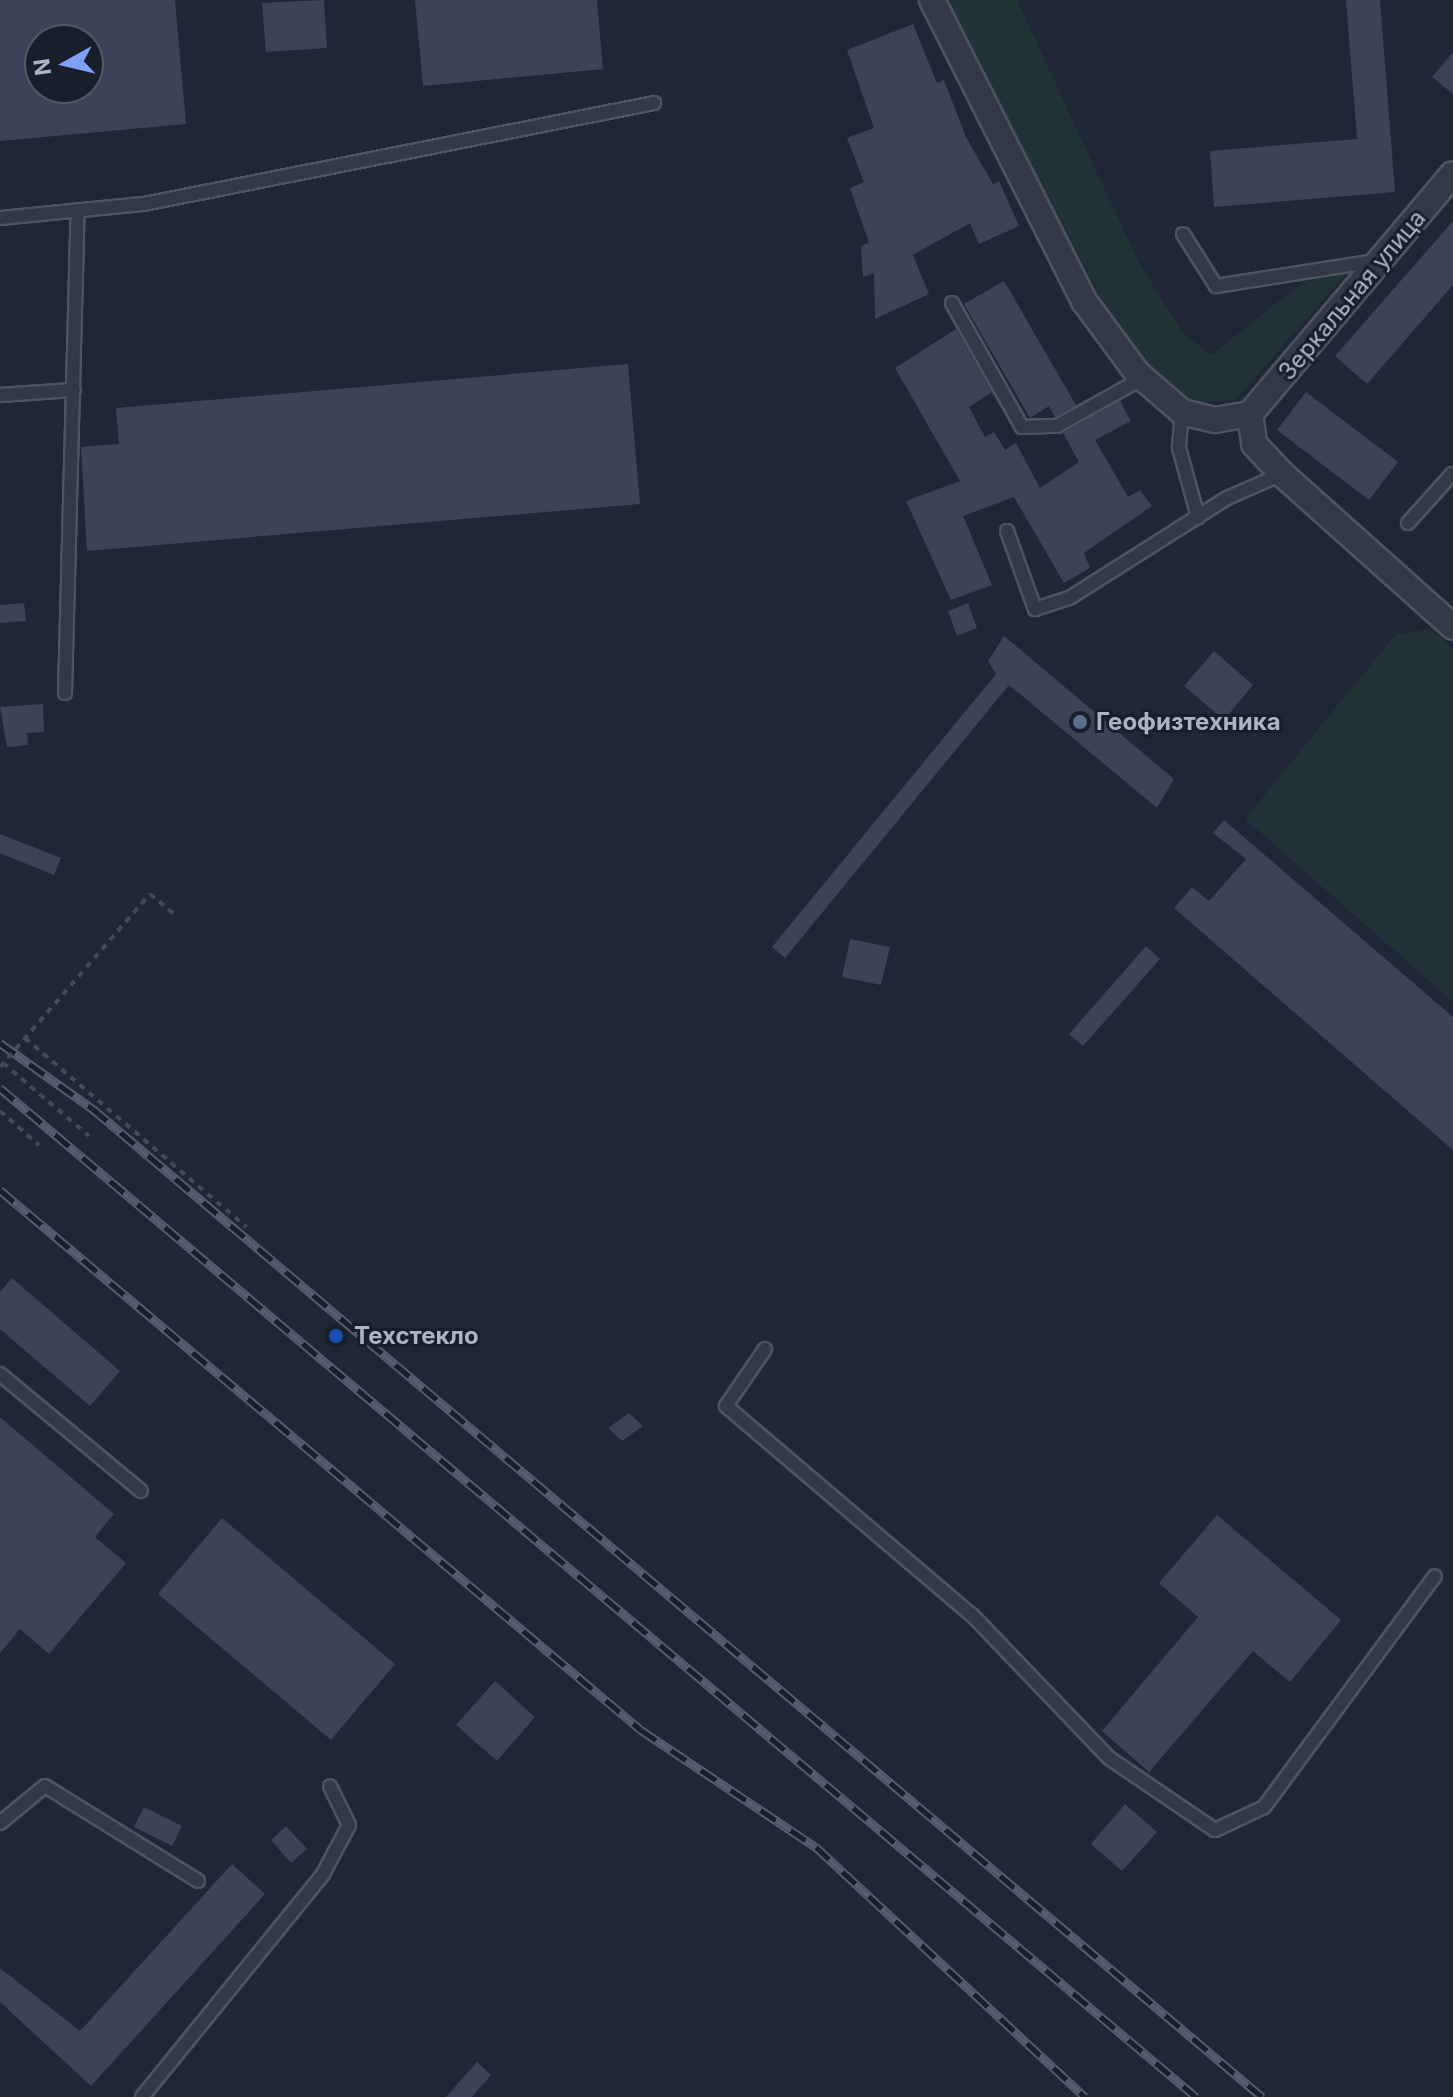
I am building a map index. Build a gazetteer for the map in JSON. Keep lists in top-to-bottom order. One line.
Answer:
{"streets":{"street":["Зеркальная улица"]},"places":["Геофизтехника","Техстекло"],"north":"left"}
